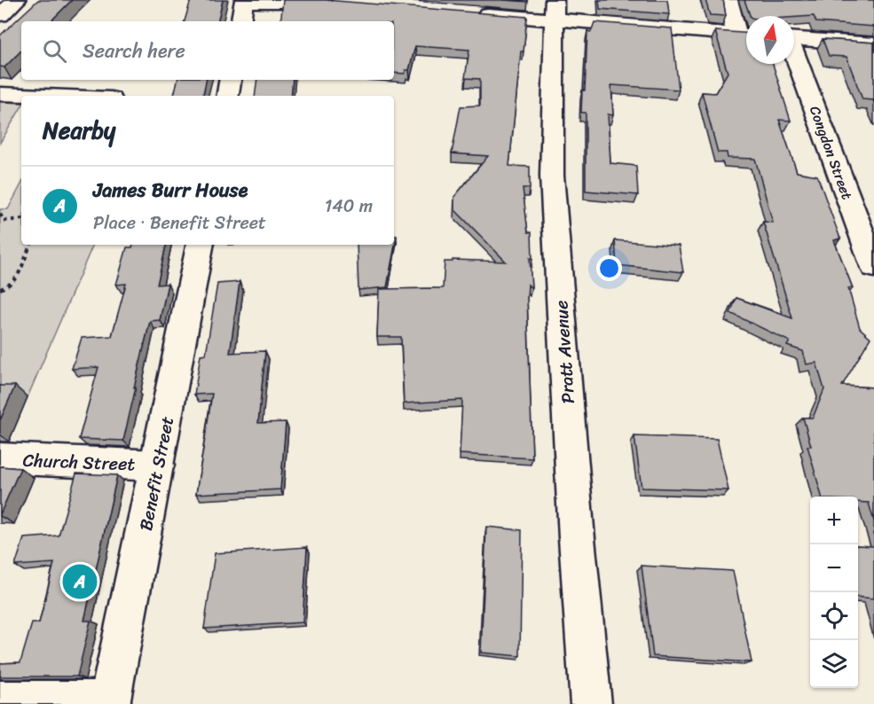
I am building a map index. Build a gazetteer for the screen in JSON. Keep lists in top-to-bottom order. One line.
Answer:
{"streets":{"street":["Congdon Street","Pratt Avenue","Church Street","Benefit Street"]},"crossings":[["Church Street","Benefit Street"]],"north":"top","page":{"search":"Search here","heading":"Nearby","list":[{"mark":"A","name":"James Burr House","note":"Place · Benefit Street","value":"140 m"}],"map_buttons":["+","−"],"pins":"A"}}
